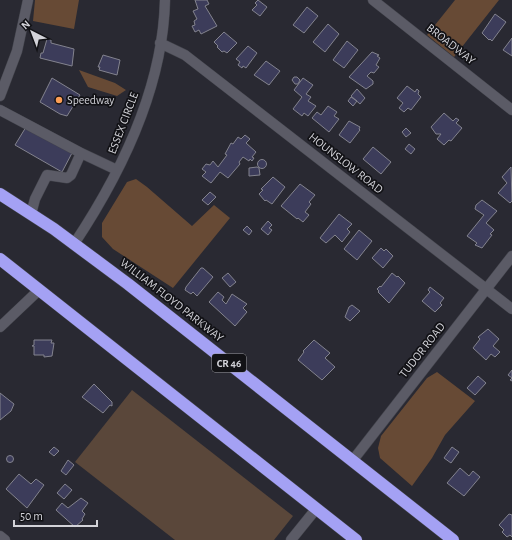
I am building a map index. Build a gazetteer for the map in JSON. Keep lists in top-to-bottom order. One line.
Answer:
{"streets":{"highway":["WILLIAM FLOYD PARKWAY","CR 46"],"street":["BROADWAY","ESSEX CIRCLE","HOUNSLOW ROAD","TUDOR ROAD"]},"crossings":[["ESSEX CIRCLE","HOUNSLOW ROAD"],["ESSEX CIRCLE","WILLIAM FLOYD PARKWAY"],["HOUNSLOW ROAD","TUDOR ROAD"],["WILLIAM FLOYD PARKWAY","TUDOR ROAD"]],"places":["Speedway"],"scale_bar":"50 m","north":"top left"}
